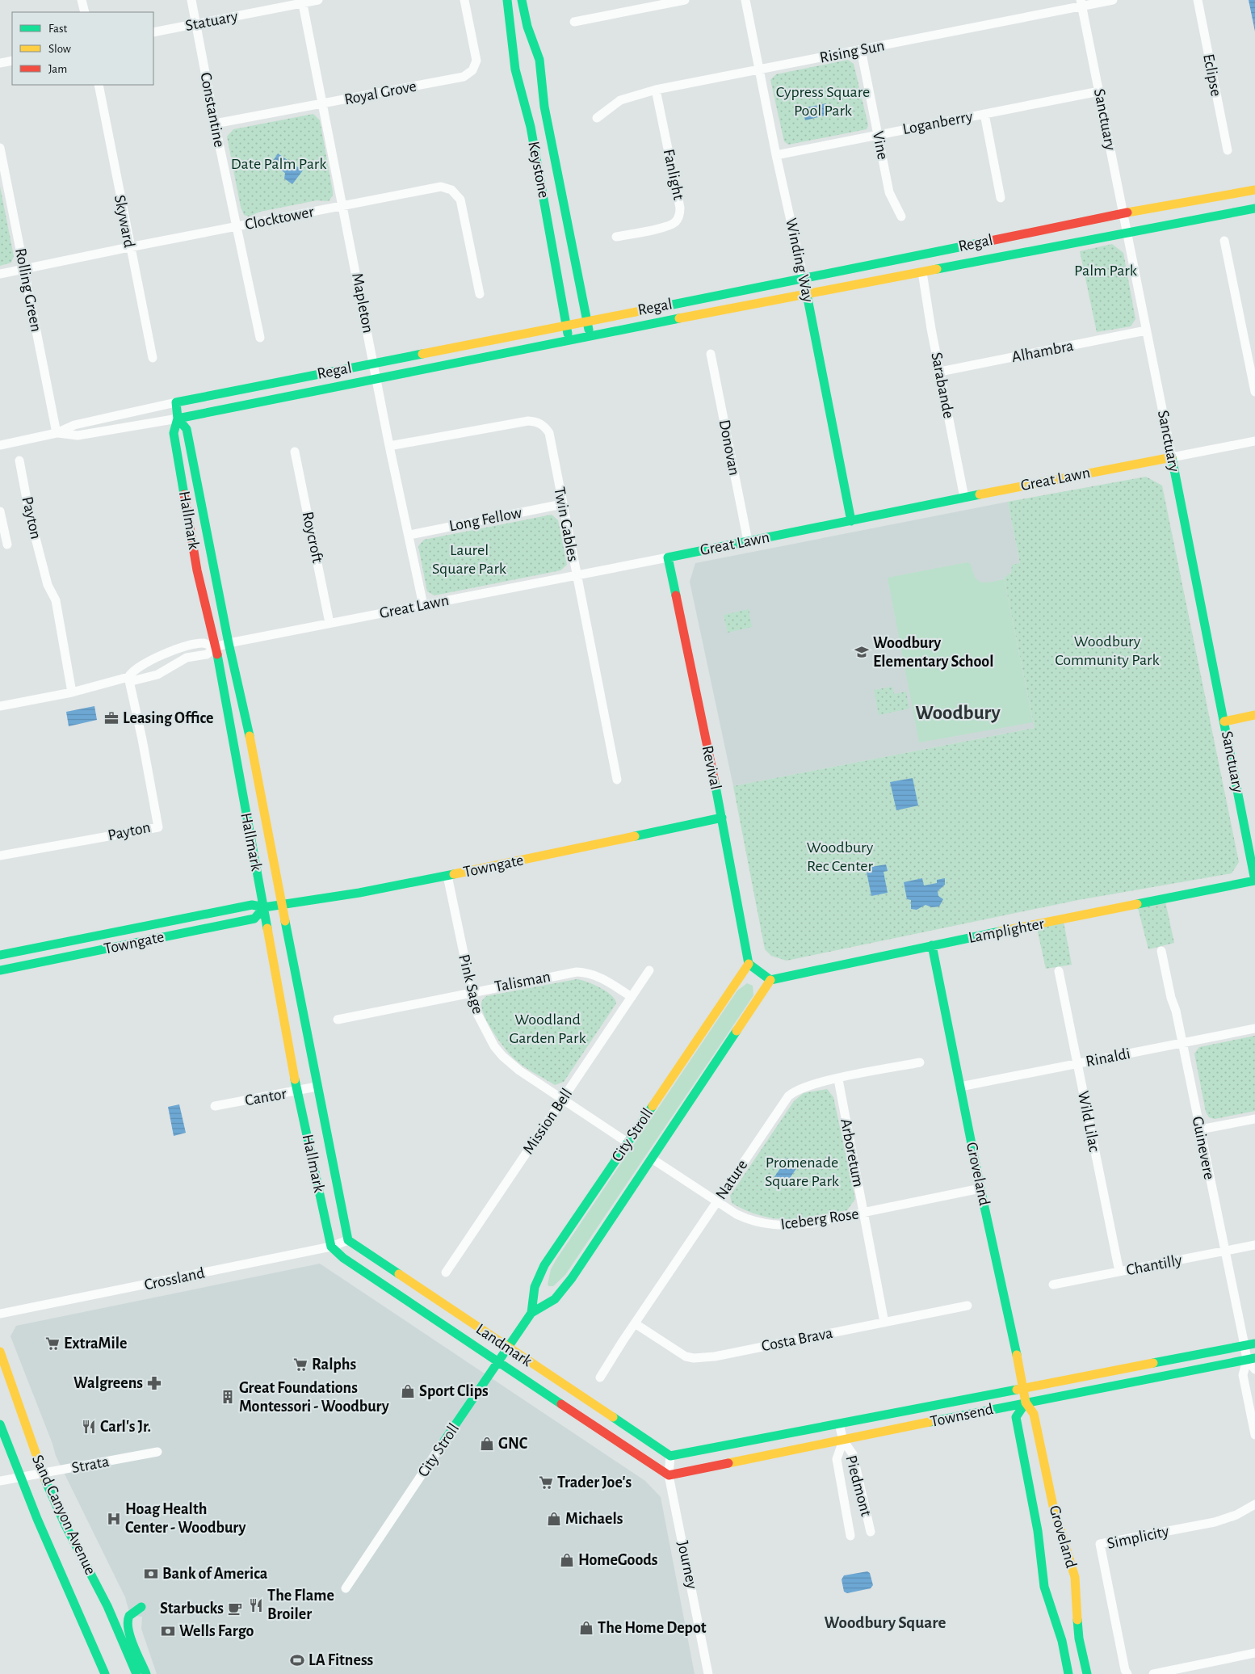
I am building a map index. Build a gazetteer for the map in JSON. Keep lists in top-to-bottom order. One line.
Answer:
{"streets":{"street":["Statuary","Rising Sun","Eclipse","Royal Grove","Constantine","Sanctuary","Loganberry","Vine","Keystone","Fanlight","Clocktower","Skyward","Regal","Winding Way","Rolling Green","Mapleton","Alhambra","Sarabande","Donovan","Great Lawn","Payton","Long Fellow","Hallmark","Twin Gables","Roycroft","Revival","Towngate","Lamplighter","Talisman","Pink Sage","Rinaldi","Cantor","Mission Bell","Wild Lilac","City Stroll","Guinevere","Arboretum","Groveland","Nature","Iceberg Rose","Chantilly","Crossland","Costa Brava","Landmark","Townsend","Strata","Piedmont","Sand Canyon Avenue","Simplicity","Journey"]},"crossings":[["Statuary","Constantine"],["Statuary","Mapleton"],["Rising Sun","Sanctuary"],["Rising Sun","Vine"],["Rising Sun","Fanlight"],["Rising Sun","Winding Way"],["Royal Grove","Constantine"],["Royal Grove","Mapleton"],["Constantine","Clocktower"],["Sanctuary","Loganberry"],["Sanctuary","Regal"],["Sanctuary","Alhambra"],["Sanctuary","Great Lawn"],["Sanctuary","Lamplighter"],["Loganberry","Vine"],["Loganberry","Winding Way"],["Keystone","Regal"],["Clocktower","Skyward"],["Clocktower","Rolling Green"],["Clocktower","Mapleton"],["Regal","Winding Way"],["Regal","Rolling Green"],["Regal","Mapleton"],["Regal","Sarabande"],["Regal","Hallmark"],["Winding Way","Great Lawn"],["Mapleton","Great Lawn"],["Mapleton","Long Fellow"],["Mapleton","Twin Gables"],["Alhambra","Sarabande"],["Sarabande","Great Lawn"],["Donovan","Great Lawn"],["Great Lawn","Hallmark"],["Great Lawn","Twin Gables"],["Great Lawn","Roycroft"],["Great Lawn","Revival"],["Long Fellow","Twin Gables"],["Hallmark","Towngate"],["Hallmark","Cantor"],["Hallmark","Crossland"],["Hallmark","Landmark"],["Revival","Towngate"],["Revival","City Stroll"],["Towngate","Pink Sage"],["Lamplighter","City Stroll"],["Lamplighter","Groveland"],["Talisman","Pink Sage"],["Talisman","Mission Bell"],["Pink Sage","Mission Bell"],["Pink Sage","City Stroll"],["Rinaldi","Wild Lilac"],["Rinaldi","Guinevere"],["Rinaldi","Groveland"],["Wild Lilac","Chantilly"],["City Stroll","Iceberg Rose"],["City Stroll","Landmark"],["Guinevere","Chantilly"],["Guinevere","Townsend"],["Arboretum","Nature"],["Arboretum","Iceberg Rose"],["Arboretum","Costa Brava"],["Groveland","Iceberg Rose"],["Groveland","Townsend"],["Nature","Iceberg Rose"],["Nature","Costa Brava"],["Crossland","Landmark"],["Landmark","Townsend"],["Landmark","Journey"],["Townsend","Piedmont"],["Townsend","Journey"],["Strata","Sand Canyon Avenue"]],"districts":["Woodbury","Woodbury Square"],"parks":["Cypress Square Pool Park","Date Palm Park","Palm Park","Laurel Square Park","Woodbury Community Park","Woodbury Rec Center","Woodland Garden Park","Promenade Square Park"],"places":{"school or university":["Woodbury Elementary School"],"office":["Leasing Office"],"supermarket":["ExtraMile","Ralphs","Trader Joe's"],"pharmacy":["Walgreens"],"shop":["Sport Clips","GNC","Michaels","HomeGoods","The Home Depot"],"building":["Great Foundations Montessori - Woodbury"],"restaurant":["Carl's Jr.","The Flame Broiler"],"hospital":["Hoag Health Center - Woodbury"],"bank":["Bank of America","Wells Fargo"],"cafe":["Starbucks"],"sports":["LA Fitness"]},"legend":["Fast","Slow","Jam"]}
